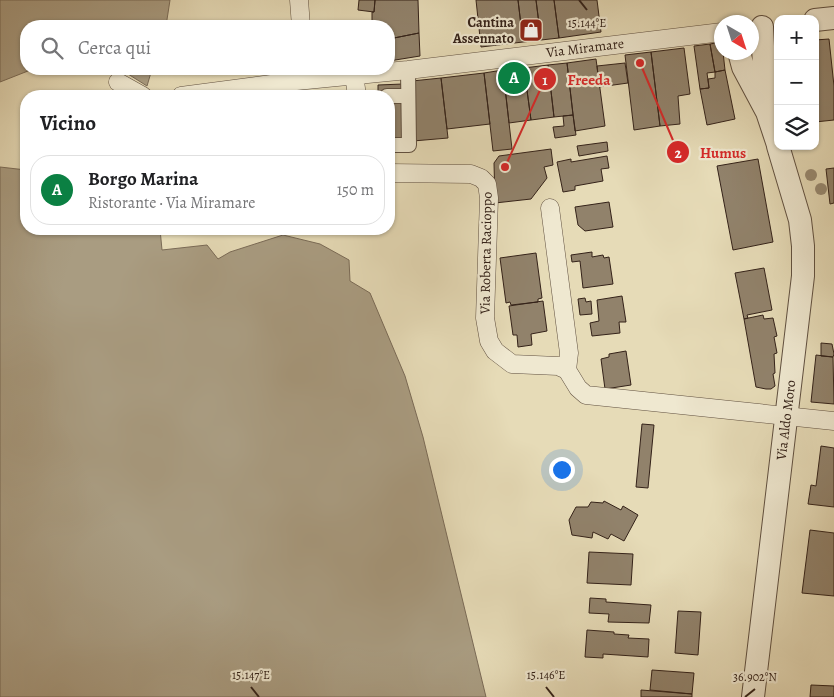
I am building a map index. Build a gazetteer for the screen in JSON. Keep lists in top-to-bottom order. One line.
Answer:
{"streets":{"street":["Via Miramare","Via Roberta Racioppo","Via Aldo Moro"]},"places":{"shop":["Cantina Assennato"],"other":["Humus","Freeda"]},"north":"bottom right","page":{"map_buttons":["+","−"],"search":"Cerca qui","pins":"A","heading":"Vicino","list":[{"mark":"A","name":"Borgo Marina","note":"Ristorante · Via Miramare","value":"150 m"}]},"coordinates":["15.144°E","15.147°E","15.146°E","36.902°N"]}
